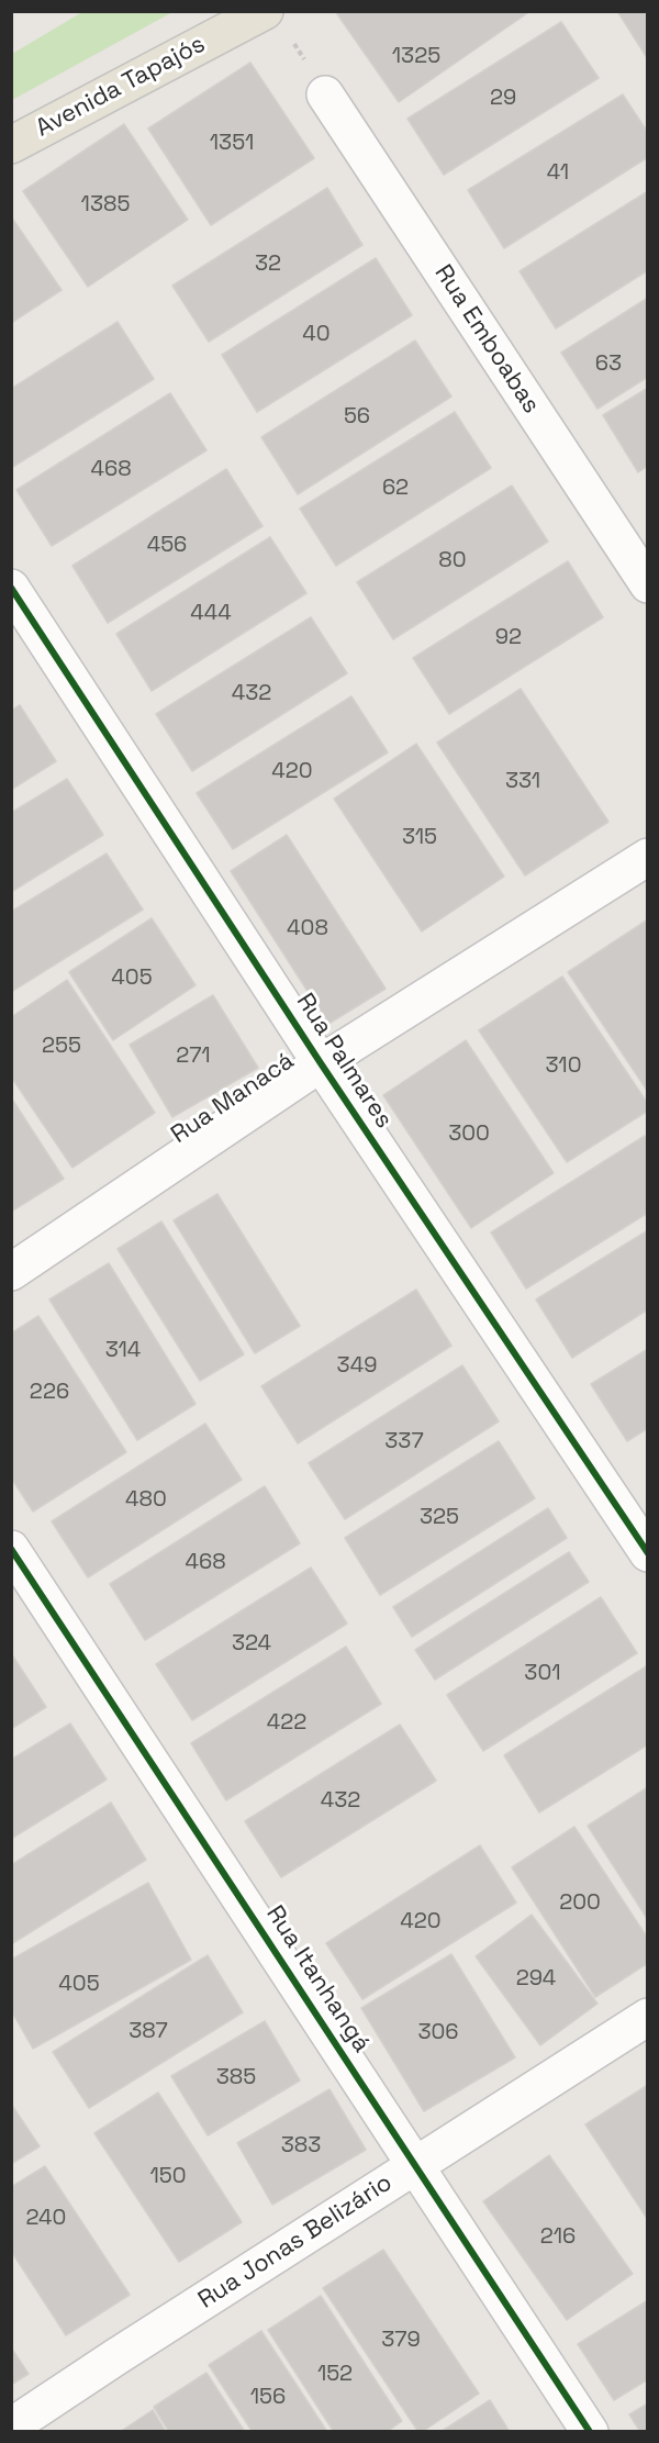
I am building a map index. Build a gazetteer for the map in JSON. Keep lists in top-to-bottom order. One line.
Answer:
{"streets":{"main road":["Avenida Tapajós"],"street":["Rua Emboabas","Rua Palmares","Rua Manacá","Rua Itanhangá","Rua Jonas Belizário"]},"crossings":[["Rua Palmares","Rua Manacá"],["Rua Itanhangá","Rua Jonas Belizário"]],"house_numbers":["1325","29","1351","41","1385","32","40","63","56","468","62","456","80","444","92","432","420","331","315","408","405","255","271","310","300","314","349","226","337","480","325","468","324","301","422","432","200","420","294","405","387","306","385","383","150","240","216","379","152","156"]}
